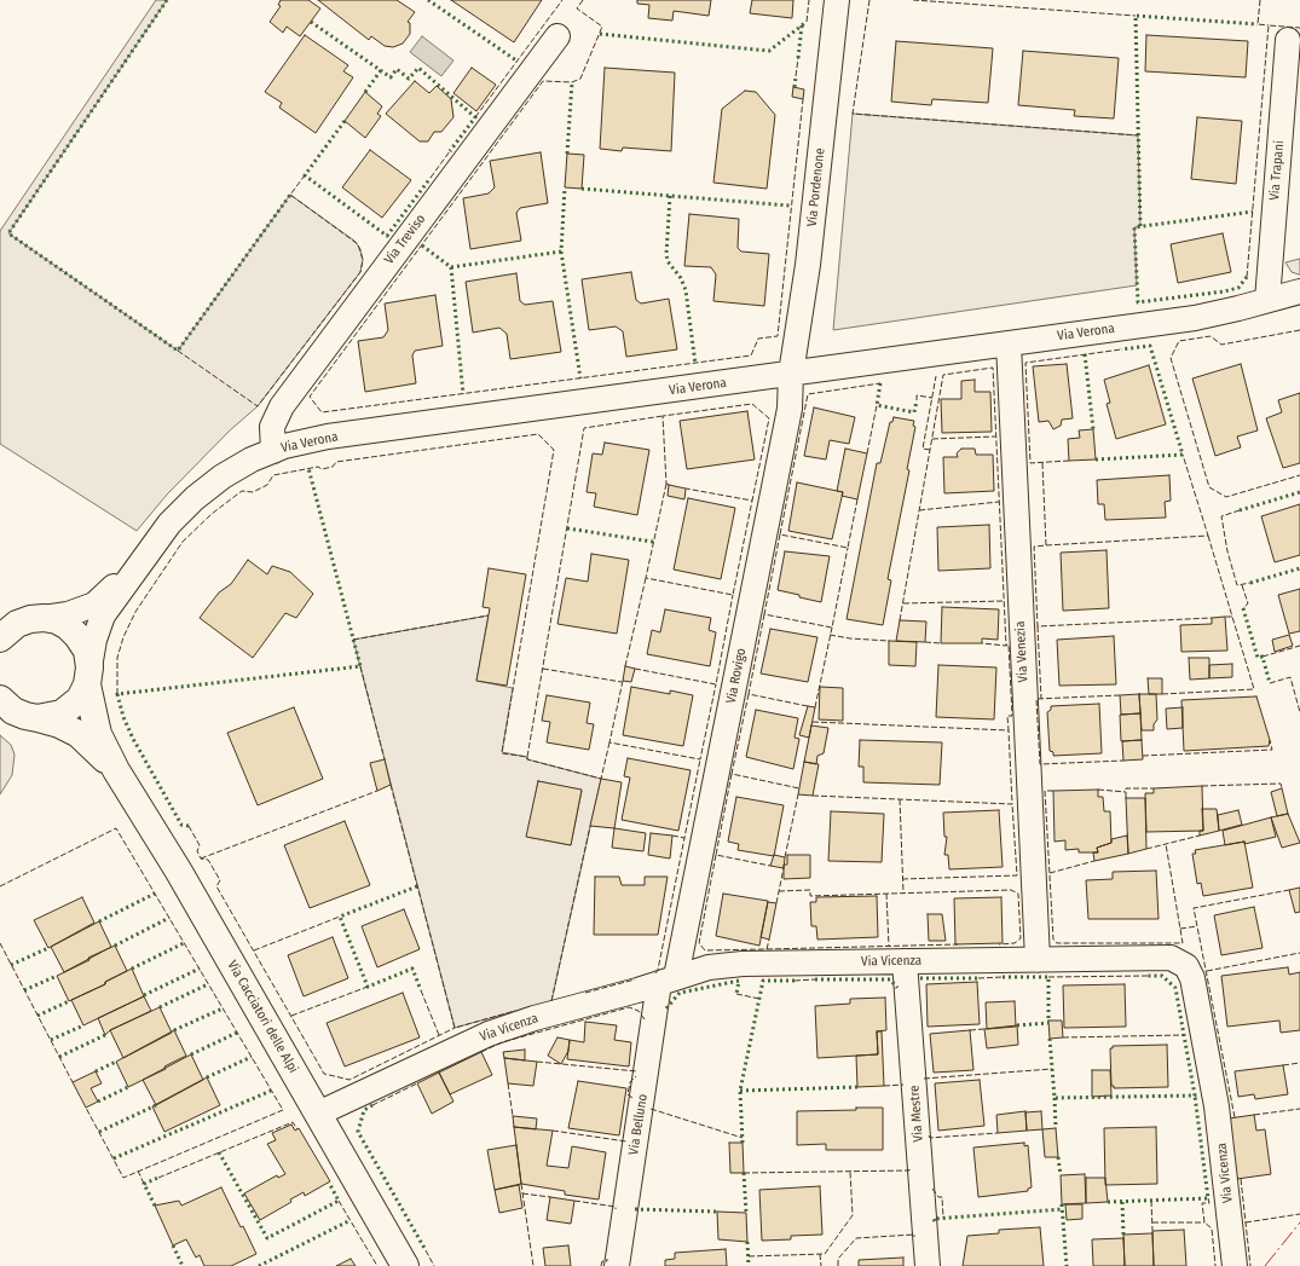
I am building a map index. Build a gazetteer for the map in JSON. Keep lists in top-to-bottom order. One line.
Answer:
{"streets":{"street":["Via Trapani","Via Pordenone","Via Treviso","Via Verona","Via Venezia","Via Rovigo","Via Vicenza","Via Cacciatori delle Alpi","Via Mestre","Via Belluno"]},"crossings":[["Via Trapani","Via Verona"],["Via Pordenone","Via Verona"],["Via Pordenone","Via Rovigo"],["Via Treviso","Via Verona"],["Via Verona","Via Venezia"],["Via Verona","Via Rovigo"],["Via Verona","Via Cacciatori delle Alpi"],["Via Venezia","Via Vicenza"],["Via Rovigo","Via Vicenza"],["Via Rovigo","Via Belluno"],["Via Vicenza","Via Cacciatori delle Alpi"],["Via Vicenza","Via Mestre"],["Via Vicenza","Via Belluno"]]}
